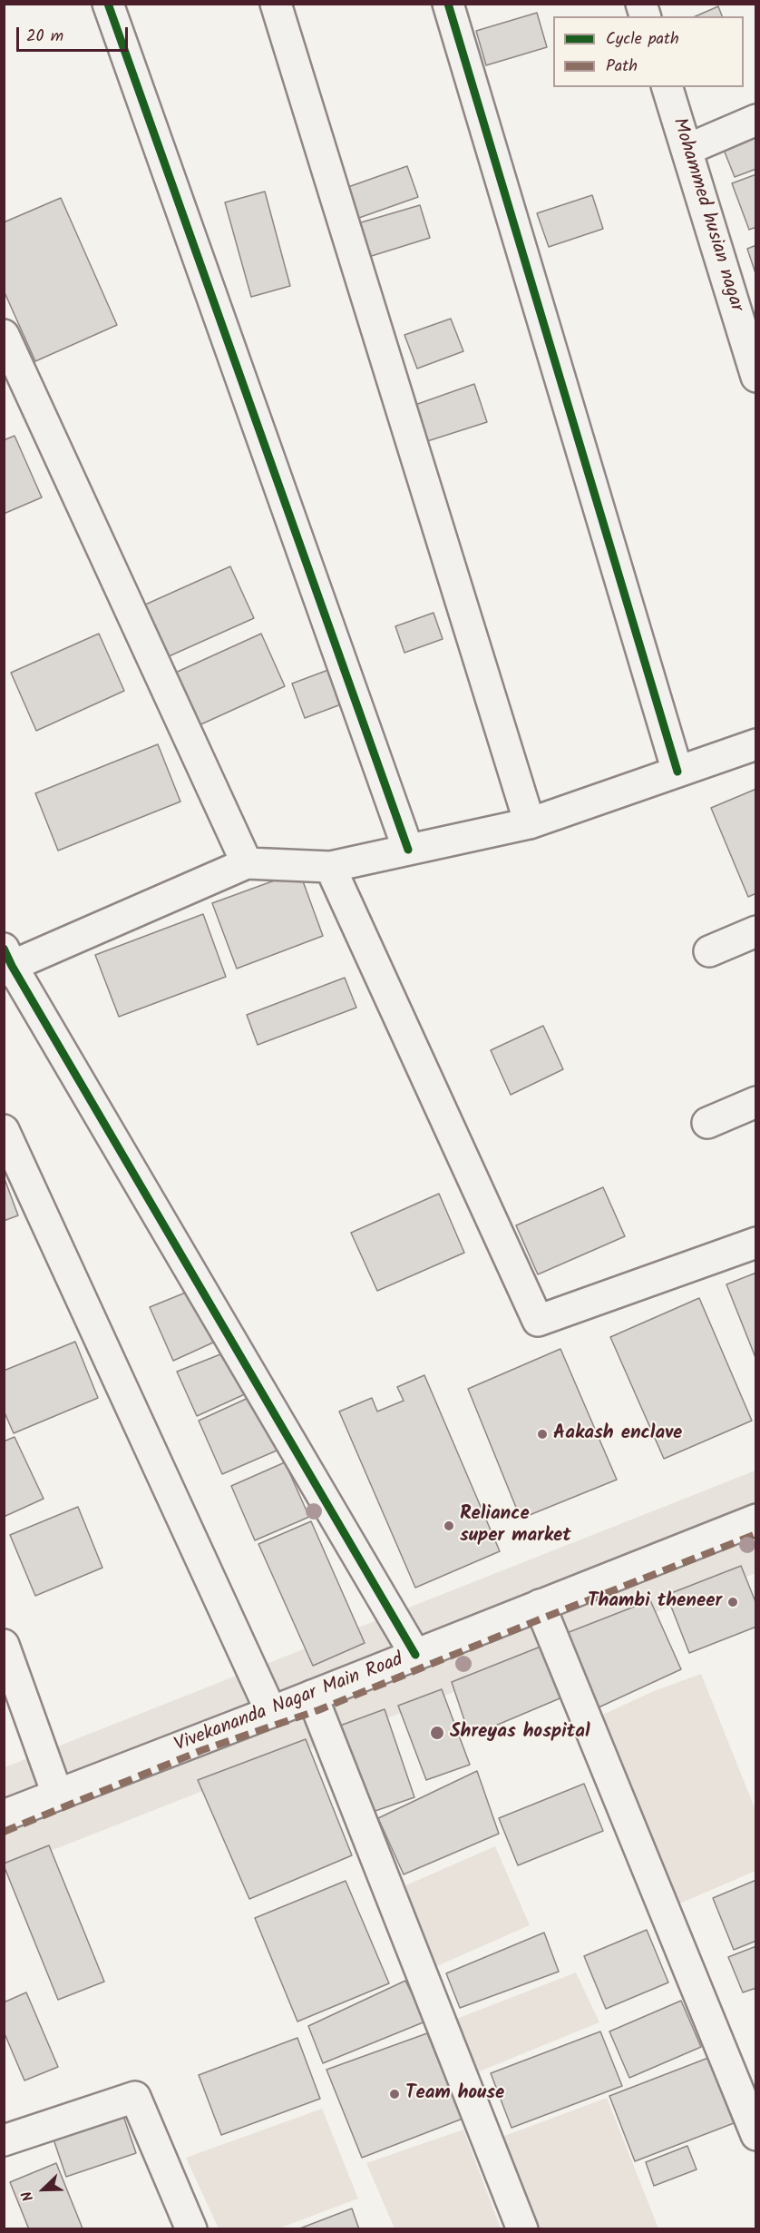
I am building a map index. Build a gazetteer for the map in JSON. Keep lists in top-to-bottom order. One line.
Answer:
{"streets":{"street":["Mohammed husian nagar","Vivekananda Nagar Main Road"]},"places":["Aakash enclave","Reliance super market","Thambi theneer","Shreyas hospital","Team house"],"legend":["Cycle path","Path"],"scale_bar":"20 m","north":"bottom left"}
